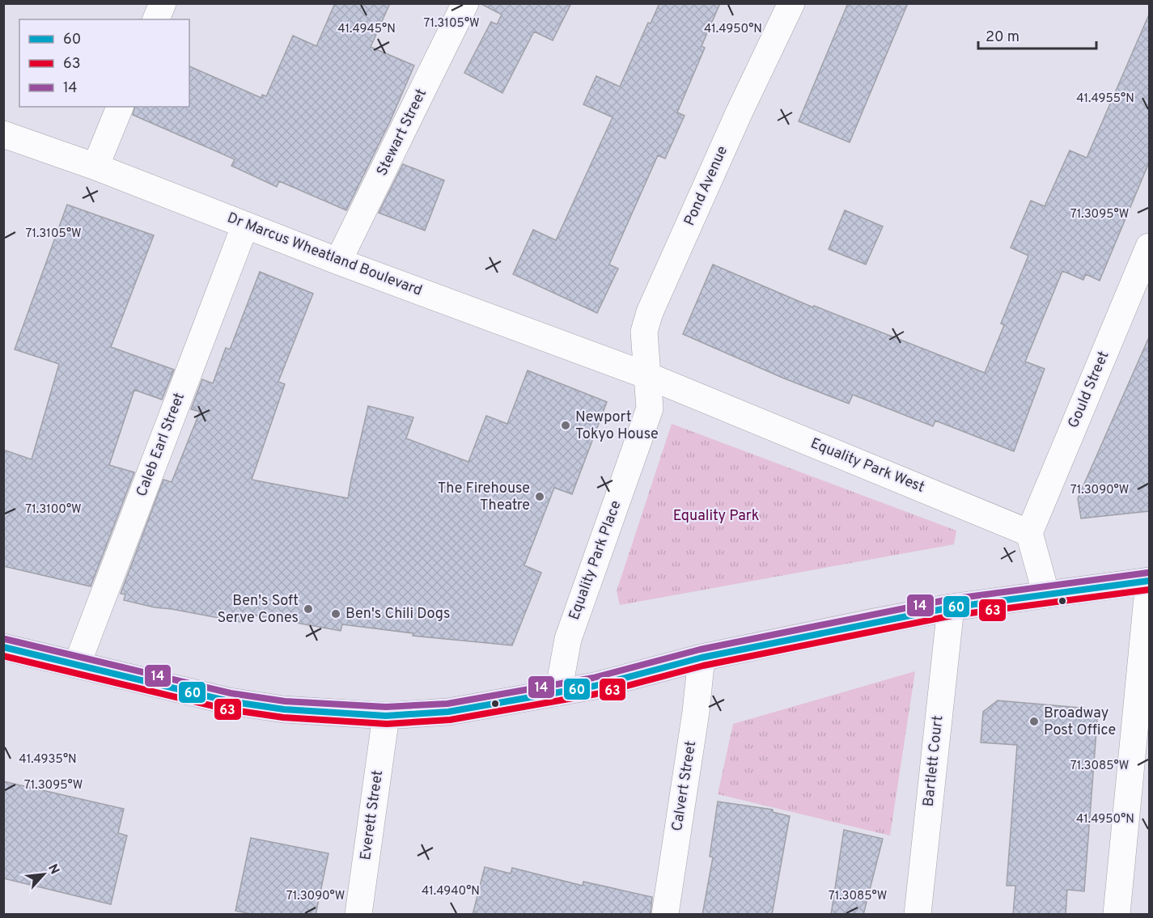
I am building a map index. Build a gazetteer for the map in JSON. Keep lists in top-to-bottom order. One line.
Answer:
{"streets":{"street":["Stewart Street","Pond Avenue","Dr Marcus Wheatland Boulevard","Gould Street","Caleb Earl Street","Equality Park West","Equality Park Place","Bartlett Court","Calvert Street","Everett Street"]},"crossings":[["Stewart Street","Dr Marcus Wheatland Boulevard"],["Pond Avenue","Dr Marcus Wheatland Boulevard"],["Pond Avenue","Equality Park West"],["Pond Avenue","Equality Park Place"],["Dr Marcus Wheatland Boulevard","Caleb Earl Street"],["Dr Marcus Wheatland Boulevard","Equality Park West"],["Dr Marcus Wheatland Boulevard","Equality Park Place"],["Gould Street","Equality Park West"],["Equality Park West","Equality Park Place"]],"parks":["Equality Park"],"places":["Newport Tokyo House","The Firehouse Theatre","Ben's Soft Serve Cones","Ben's Chili Dogs","Broadway Post Office"],"lines":["transit line 14","transit line 60","transit line 63"],"legend":["60","63","14"],"scale_bar":"20 m","north":"top right","coordinates":["71.3105°W","41.4945°N","41.4950°N","41.4955°N","71.3095°W","71.3090°W","71.3100°W","41.4935°N","71.3085°W","41.4940°N"]}
